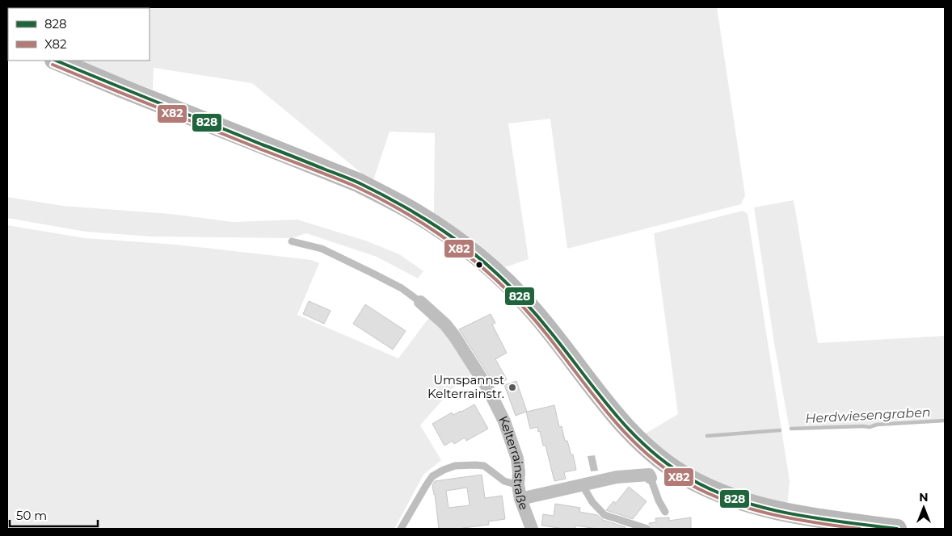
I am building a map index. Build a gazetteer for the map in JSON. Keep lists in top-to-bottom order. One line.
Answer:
{"streets":{"street":["Kelterrainstraße"]},"water":["Herdwiesengraben"],"places":["Umspannst Kelterrainstr."],"lines":["transit line 828","transit line X82"],"legend":["828","X82"],"scale_bar":"50 m","north":"top"}
